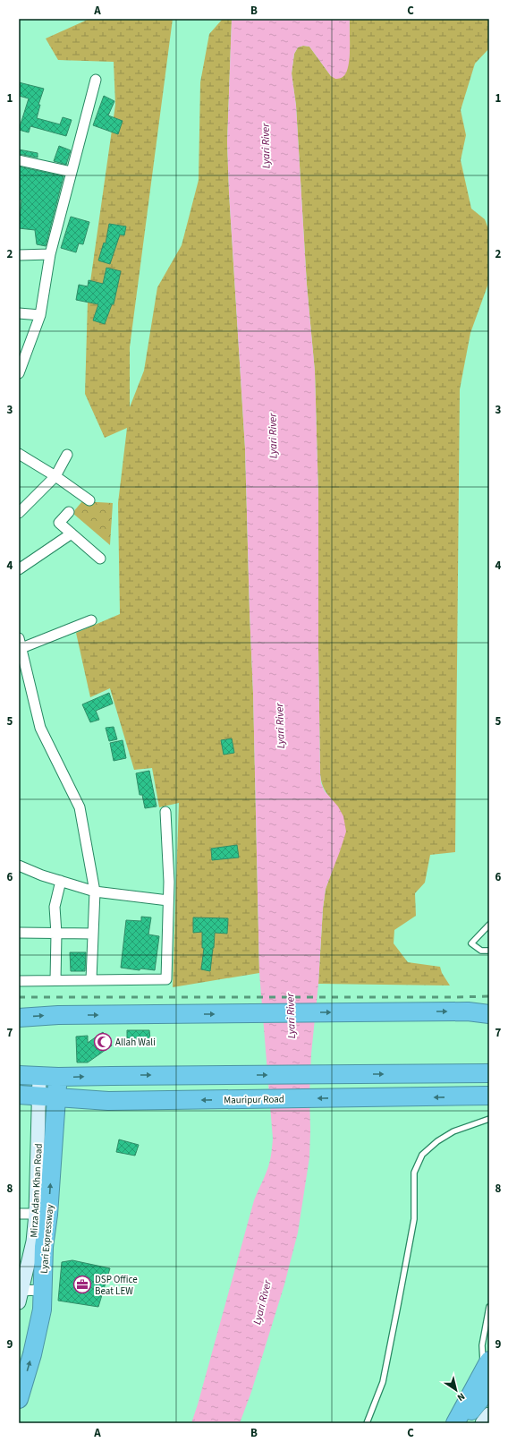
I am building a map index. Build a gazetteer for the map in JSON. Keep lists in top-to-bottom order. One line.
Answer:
{"streets":{"highway":["Mauripur Road","Lyari Expressway"],"main road":["Mirza Adam Khan Road"]},"crossings":[["Mauripur Road","Mirza Adam Khan Road"],["Mauripur Road","Lyari Expressway"],["Mirza Adam Khan Road","Lyari Expressway"]],"one_way":["Lyari Expressway"],"water":["Lyari River"],"places":{"mosque":["Allah Wali"],"office":["DSP Office Beat LEW"]},"north":"bottom right","grid":{"columns":["A","B","C"],"rows":["1","2","3","4","5","6","7","8","9"]}}
